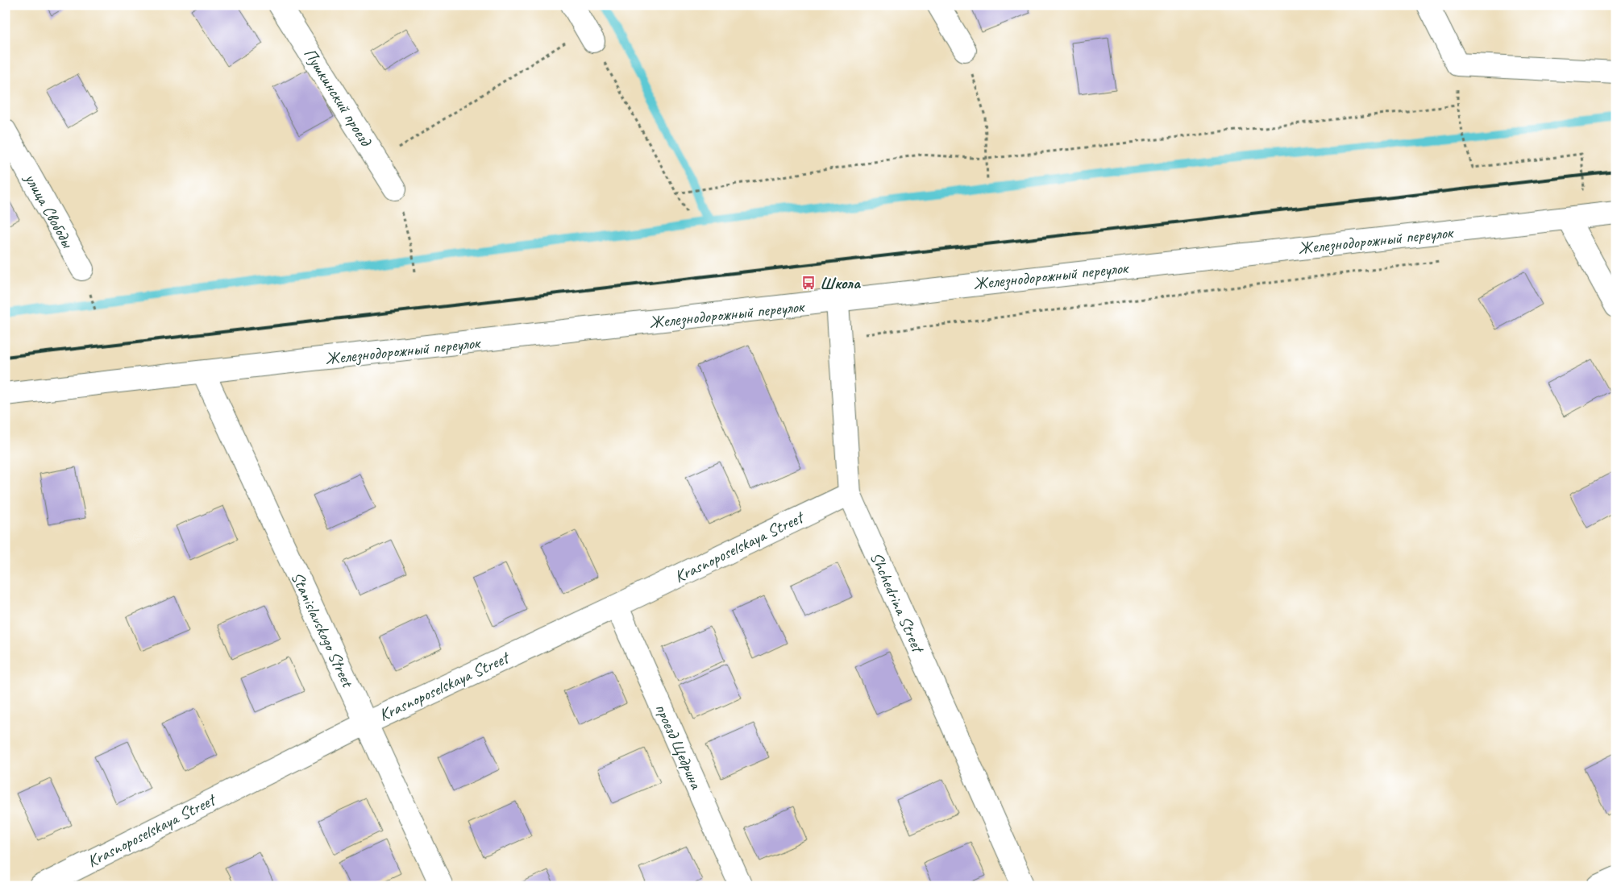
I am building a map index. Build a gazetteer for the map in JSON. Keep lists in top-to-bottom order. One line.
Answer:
{"streets":{"street":["Пушкинский проезд","улица Свободы","Железнодорожный переулок","Krasnoposelskaya Street","Shchedrina Street","Stanislavskogo Street","проезд Щедрина"]},"crossings":[["Железнодорожный переулок","Shchedrina Street"],["Железнодорожный переулок","Stanislavskogo Street"],["Krasnoposelskaya Street","Shchedrina Street"],["Krasnoposelskaya Street","Stanislavskogo Street"],["Krasnoposelskaya Street","проезд Щедрина"]],"places":{"bus stop":["Школа"]}}
